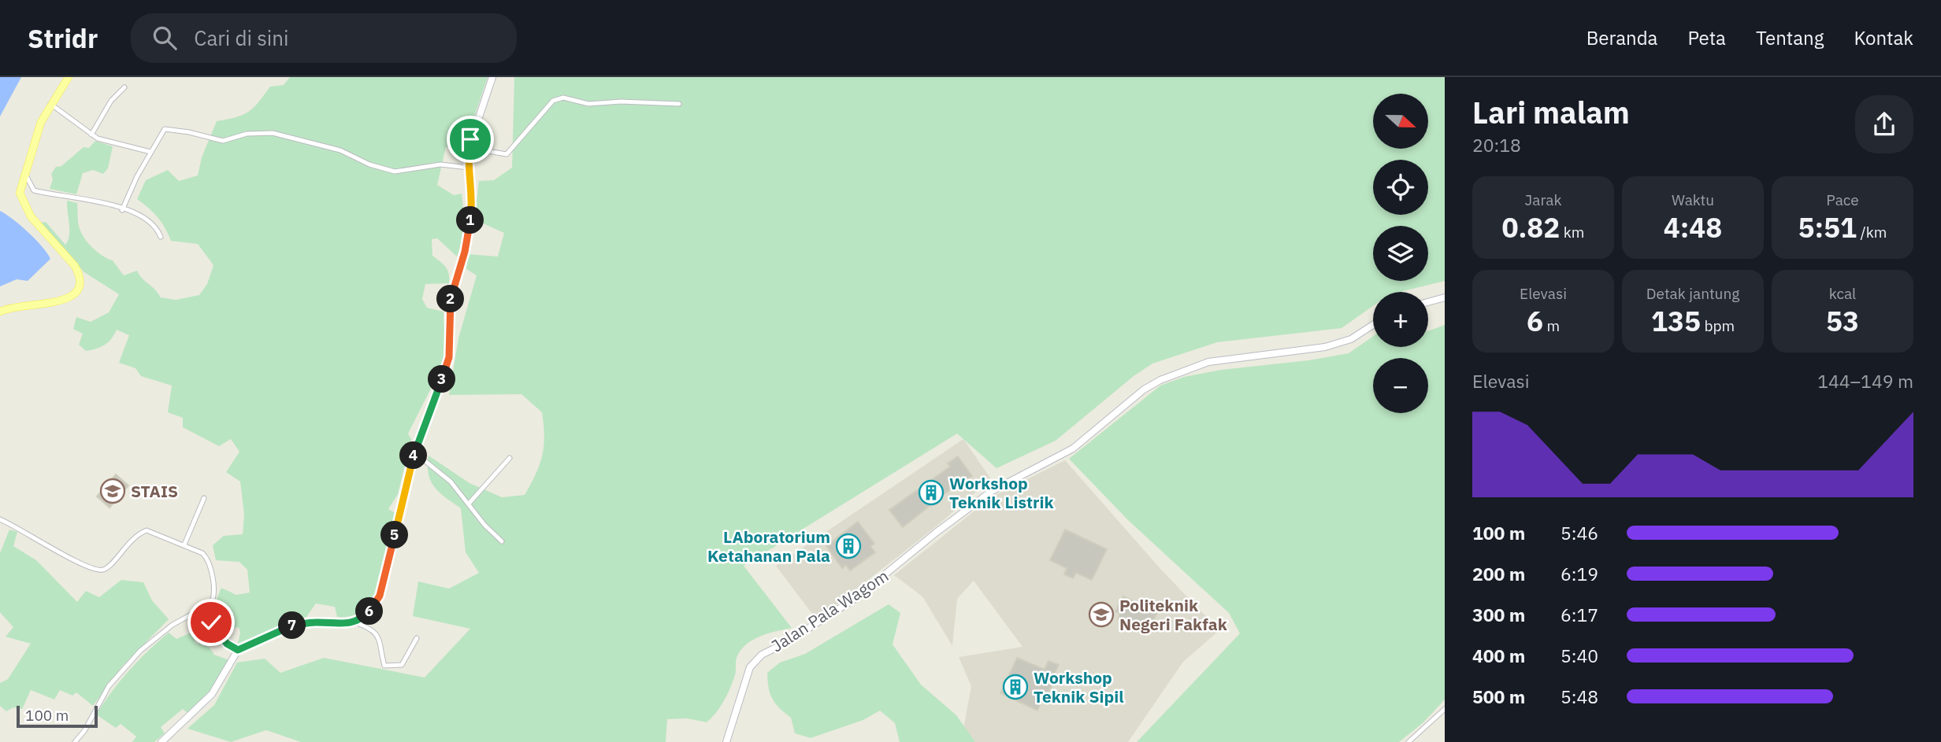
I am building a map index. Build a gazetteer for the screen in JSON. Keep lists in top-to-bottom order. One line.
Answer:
{"streets":{"main road":["Jalan Pala Wagom"]},"places":{"school or university":["STAIS","Politeknik Negeri Fakfak"],"building":["Workshop Teknik Listrik","LAboratorium Ketahanan Pala","Workshop Teknik Sipil"]},"scale_bar":"100 m","north":"right","page":{"header":"Stridr","search":"Cari di sini","nav":["Beranda","Peta","Tentang","Kontak"],"heading":["Lari malam","20:18"],"map_buttons":["+","−"],"stats":[["Jarak","0.82 km"],["Waktu","4:48"],["Pace","5:51 /km"],["Elevasi","6 m"],["Detak jantung","135 bpm"],["kcal","53"]],"pins":["1","2","3","4","5","6","7"],"chart":["Elevasi","144–149 m"],"list":[{"name":"100 m","note":"5:46"},{"name":"200 m","note":"6:19"},{"name":"300 m","note":"6:17"},{"name":"400 m","note":"5:40"},{"name":"500 m","note":"5:48"}],"scale":"100 m"}}
